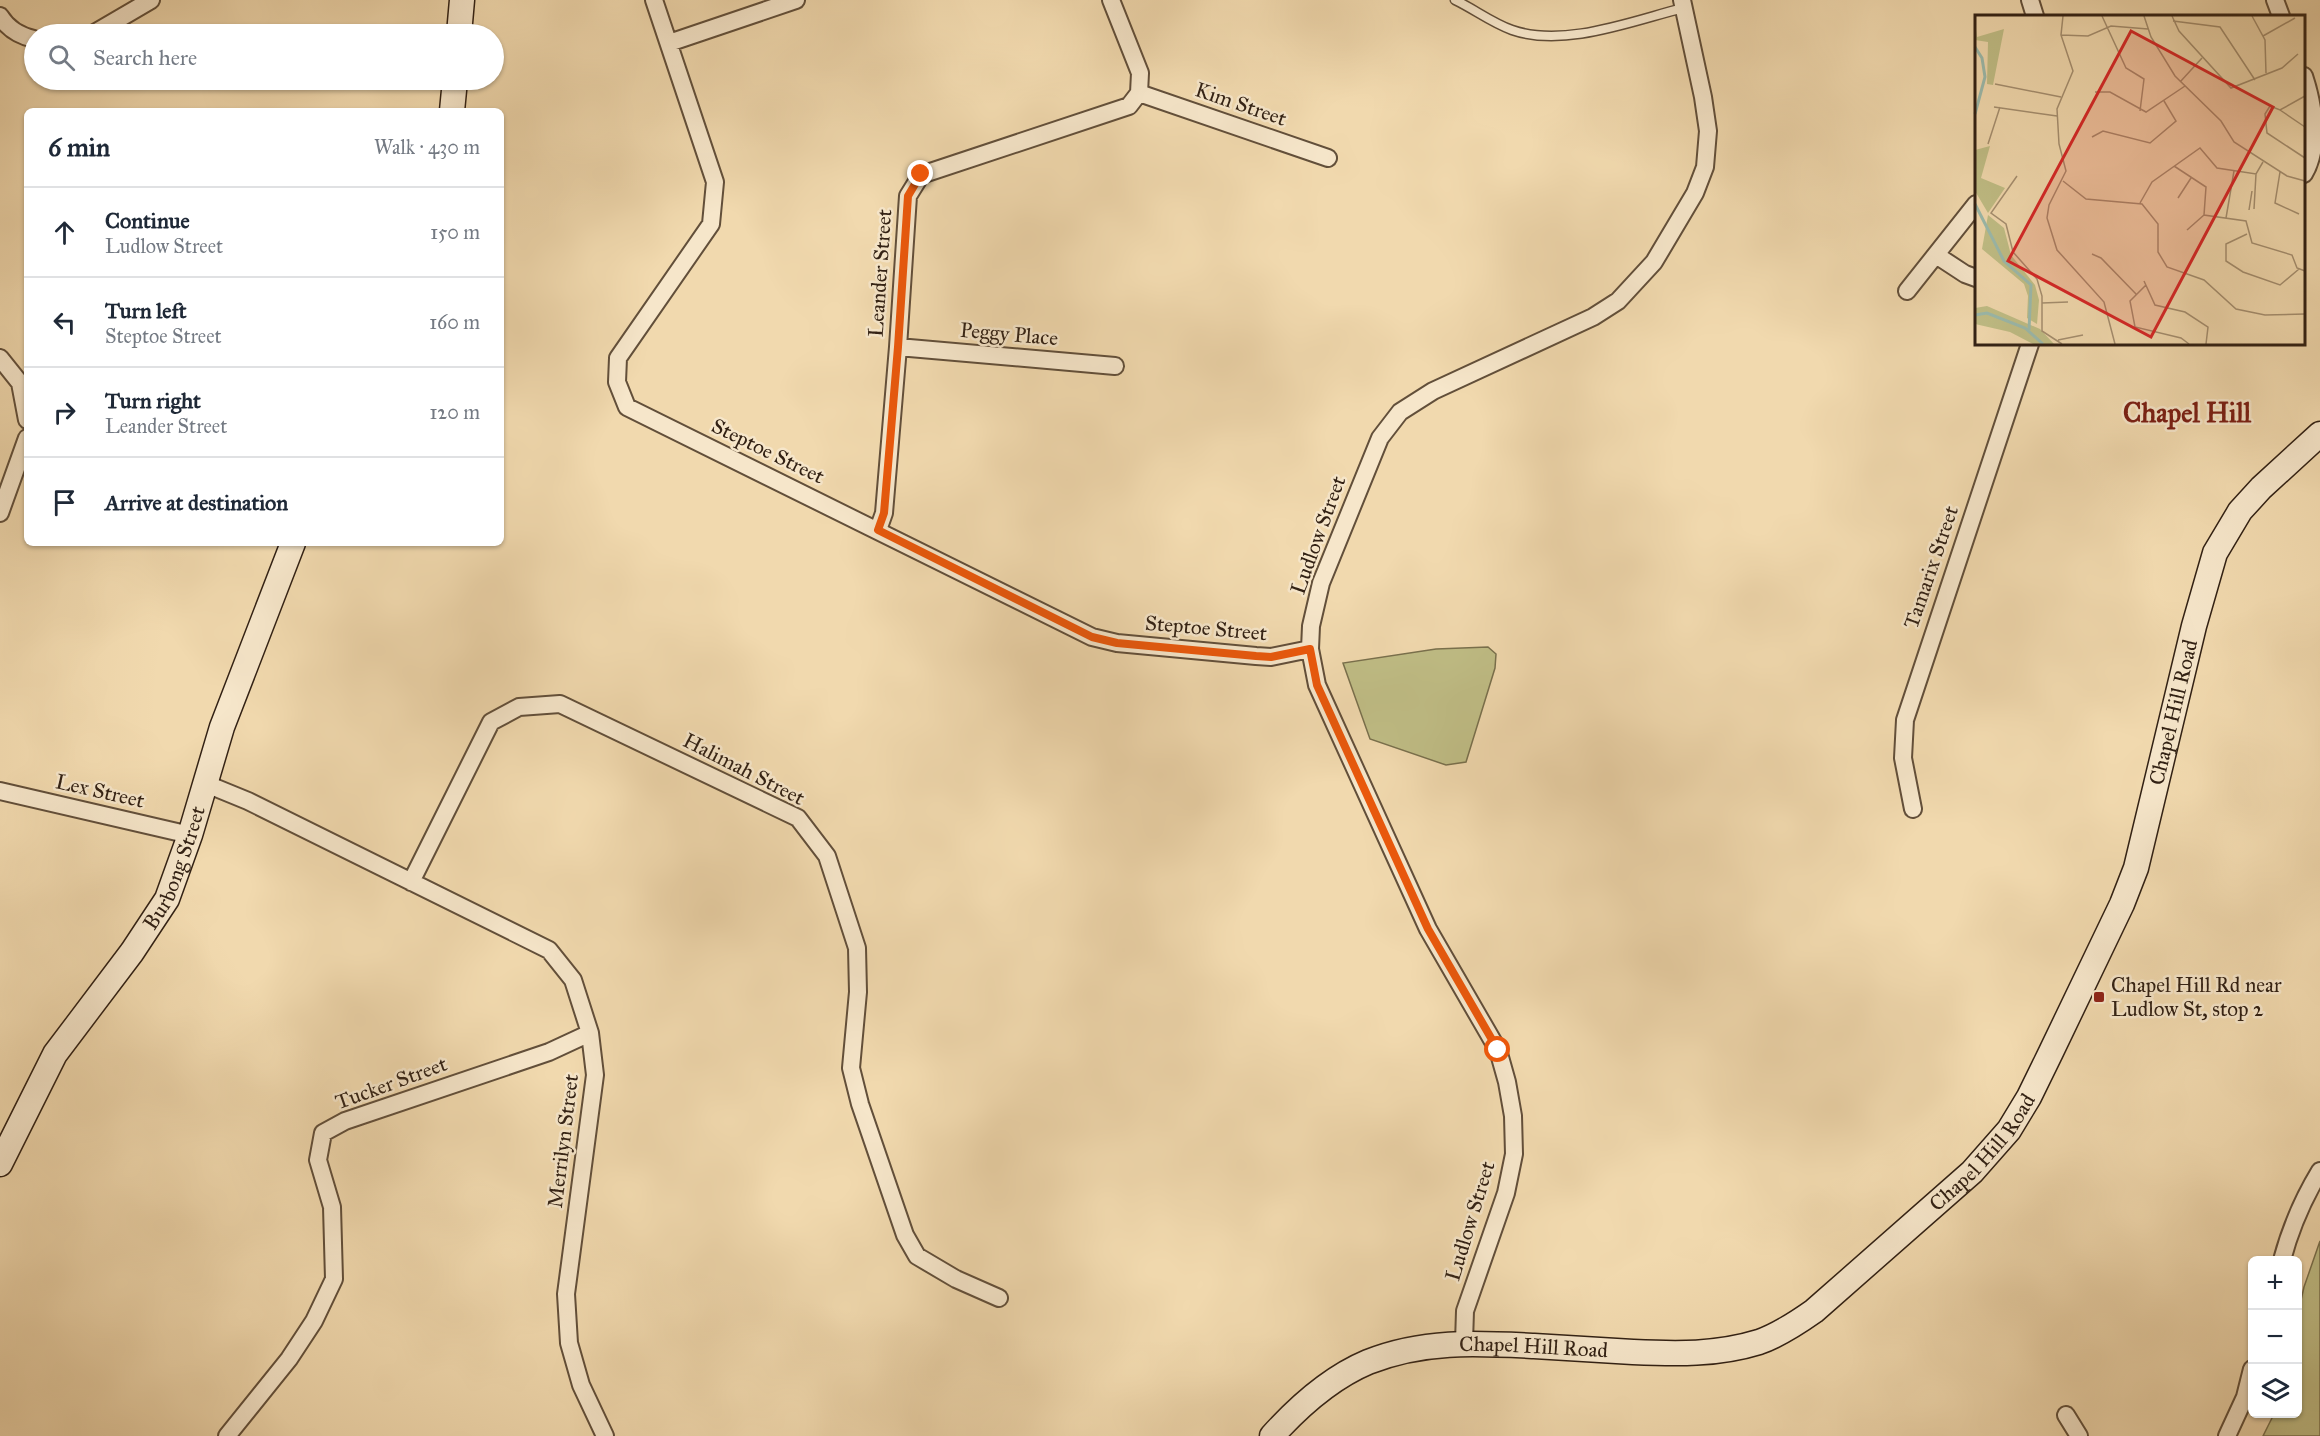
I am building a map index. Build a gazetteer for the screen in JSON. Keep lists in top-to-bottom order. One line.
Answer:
{"streets":{"main road":["Chapel Hill Road","Burbong Street"],"street":["Kim Street","Leander Street","Peggy Place","Steptoe Street","Ludlow Street","Tamarix Street","Halimah Street","Lex Street","Tucker Street","Merrilyn Street"]},"crossings":[["Kim Street","Leander Street"],["Leander Street","Peggy Place"],["Leander Street","Steptoe Street"],["Steptoe Street","Ludlow Street"],["Ludlow Street","Chapel Hill Road"],["Halimah Street","Merrilyn Street"],["Lex Street","Burbong Street"],["Burbong Street","Merrilyn Street"],["Tucker Street","Merrilyn Street"]],"districts":["Chapel Hill"],"places":{"transit":["Chapel Hill Rd near Ludlow St, stop 2"]},"page":{"search":"Search here","heading":["6 min","Walk · 430 m"],"list":[["Continue","Ludlow Street","150 m"],["Turn left","Steptoe Street","160 m"],["Turn right","Leander Street","120 m"],"Arrive at destination"],"map_buttons":["+","−"]}}
